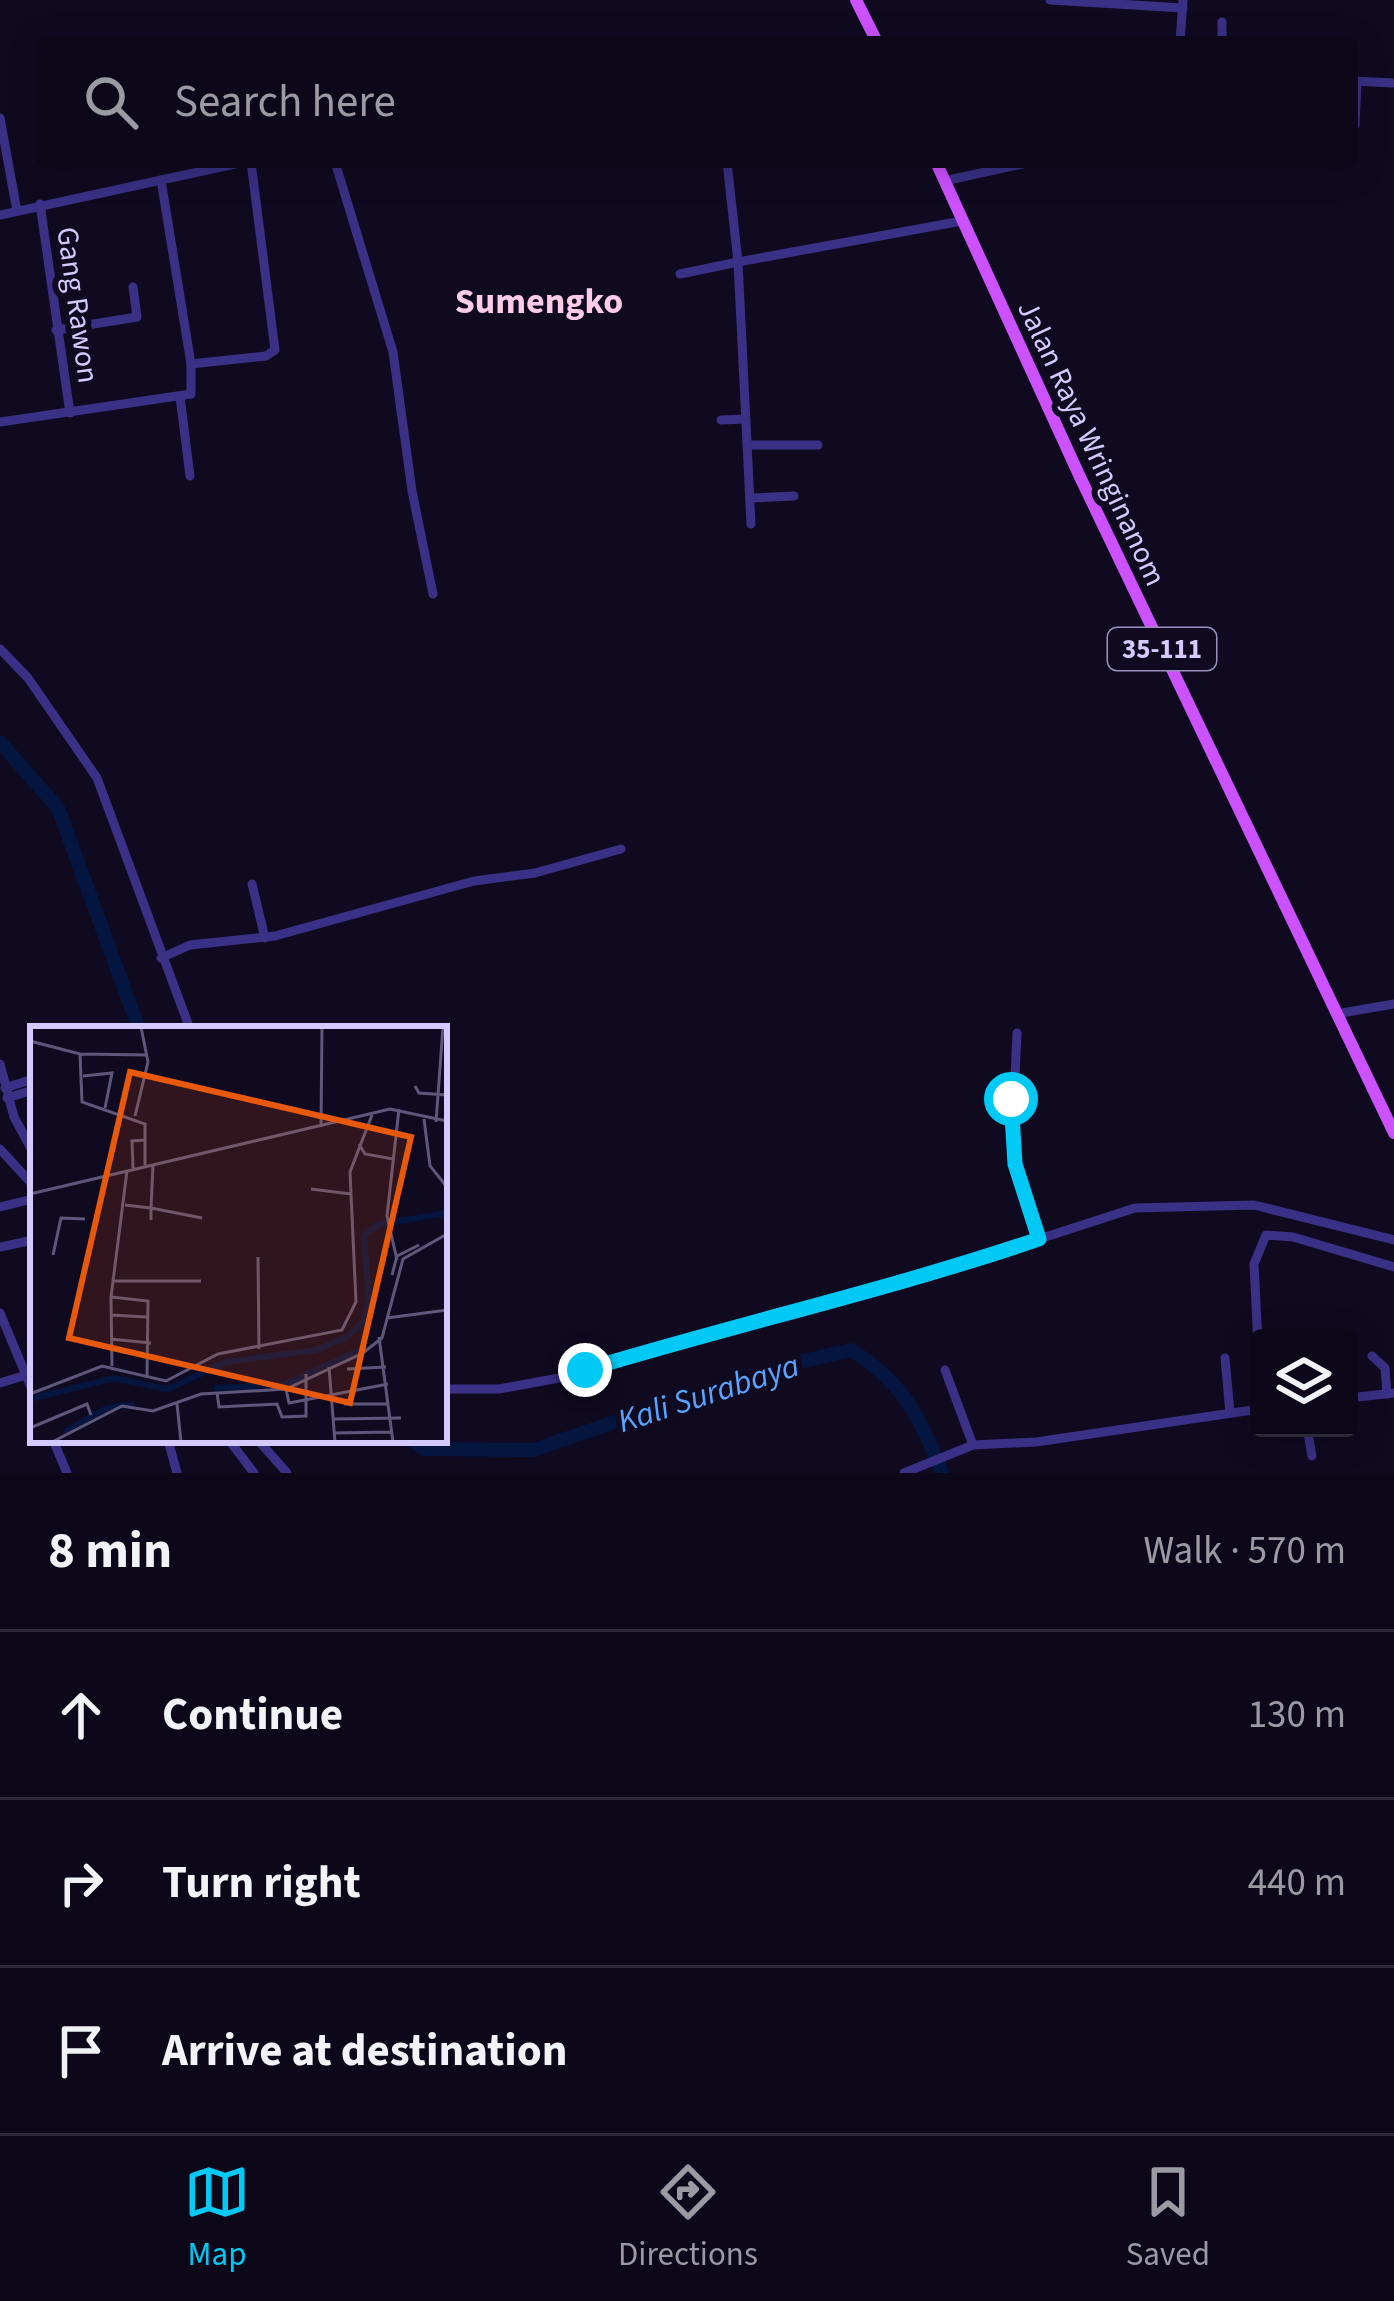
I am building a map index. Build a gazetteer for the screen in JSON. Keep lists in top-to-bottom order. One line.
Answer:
{"streets":{"main road":["Jalan Raya Wringinanom","35-111"],"street":["Gang Rawon"]},"districts":["Sumengko"],"water":["Kali Surabaya"],"page":{"search":"Search here","heading":["8 min","Walk · 570 m"],"list":[["Continue","130 m"],["Turn right","440 m"],"Arrive at destination"],"nav":["Map","Directions","Saved"]}}
